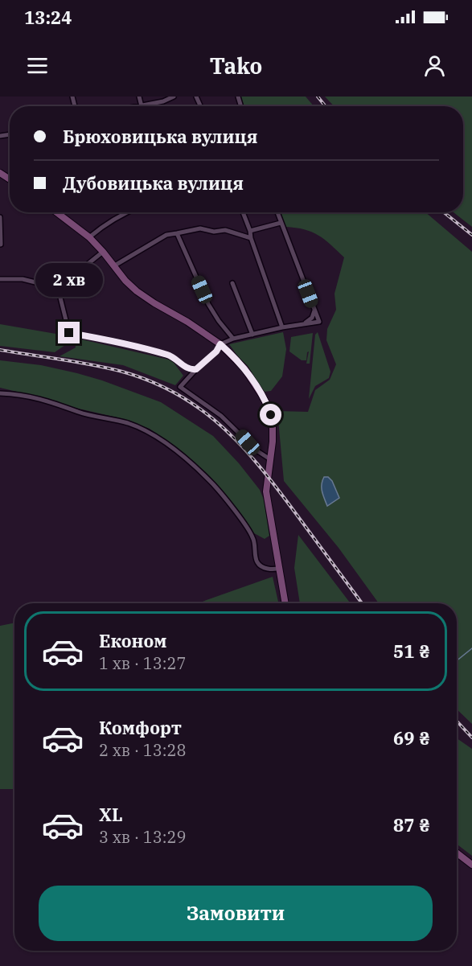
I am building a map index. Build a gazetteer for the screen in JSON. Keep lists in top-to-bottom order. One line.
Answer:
{"page":{"status":"13:24","header":"Tako","banner":["Брюховицька вулиця","Дубовицька вулиця"],"bubble":"2 хв","list":[{"name":"Економ","note":"1 хв · 13:27","value":"51 ₴"},{"name":"Комфорт","note":"2 хв · 13:28","value":"69 ₴"},{"name":"XL","note":"3 хв · 13:29","value":"87 ₴"}],"buttons":"Замовити"}}
